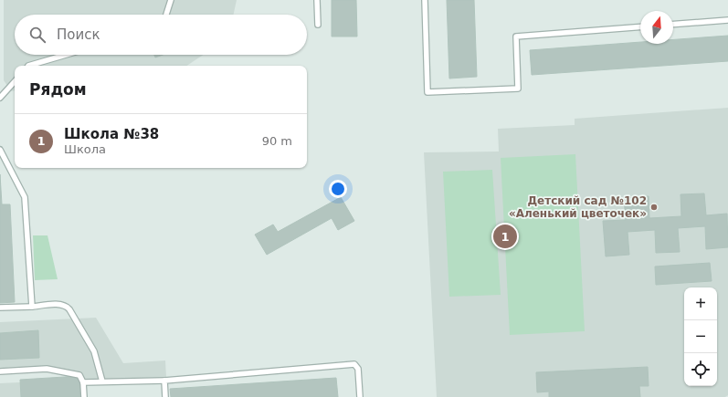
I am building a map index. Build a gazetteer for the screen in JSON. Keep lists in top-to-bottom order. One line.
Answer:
{"places":["Детский сад №102 «Аленький цветочек»"],"north":"top","page":{"search":"Поиск","heading":"Рядом","list":[{"mark":"1","name":"Школа №38","note":"Школа","value":"90 m"}],"pins":"1","map_buttons":["+","−"]}}
